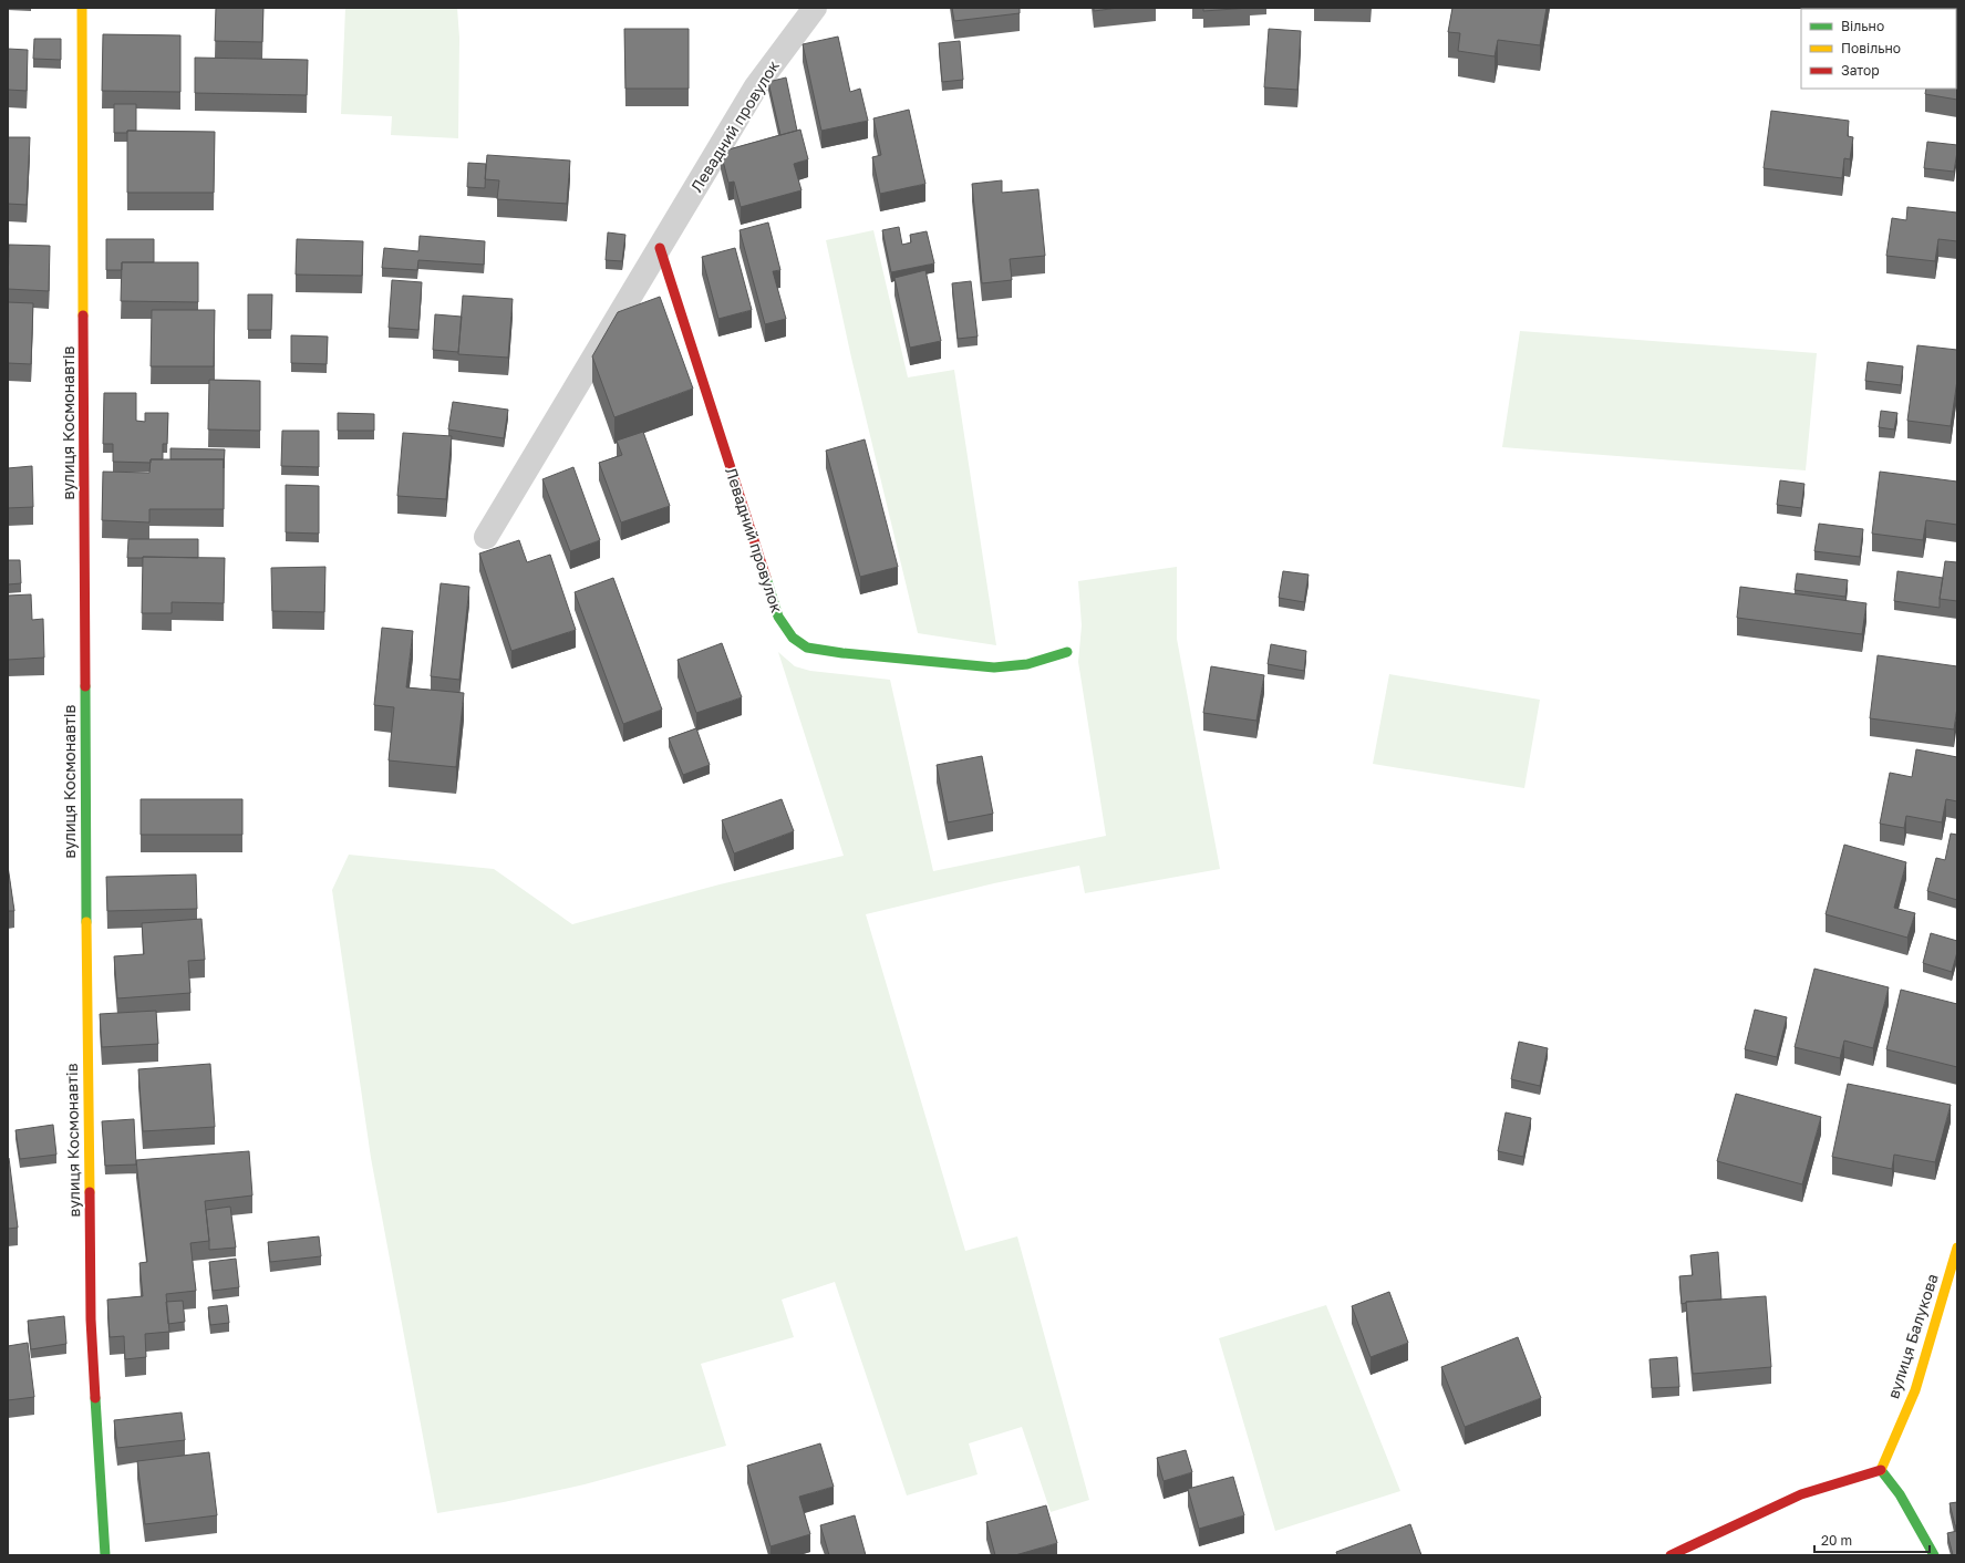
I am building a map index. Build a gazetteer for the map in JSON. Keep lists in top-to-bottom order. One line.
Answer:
{"streets":{"street":["Левадний провулок","вулиця Космонавтів","вулиця Балукова"]},"legend":["Вільно","Повільно","Затор"],"scale_bar":"20 m"}
